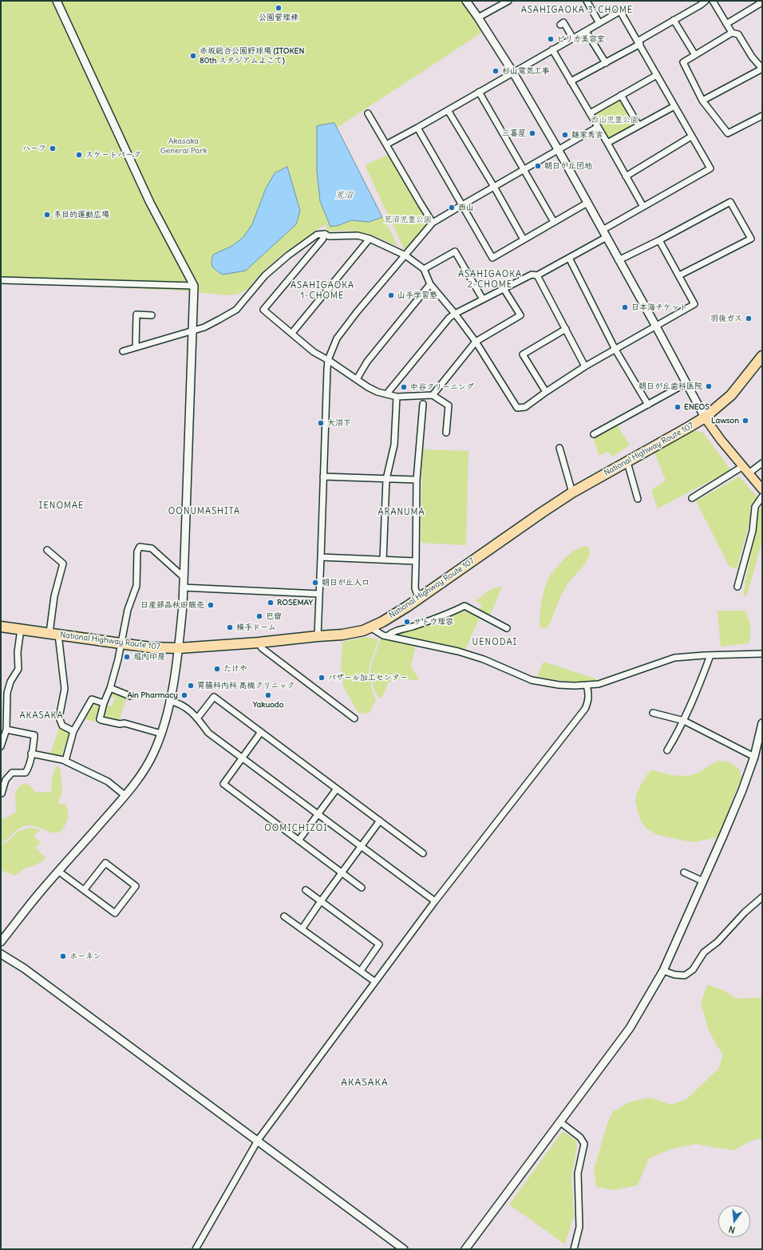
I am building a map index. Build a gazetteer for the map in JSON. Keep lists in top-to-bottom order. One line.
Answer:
{"streets":{"highway":["National Highway Route 107"]},"districts":["ASAHIGAOKA 3-CHOME","ASAHIGAOKA 2-CHOME","ASAHIGAOKA 1-CHOME","IENOMAE","OONUMASHITA","ARANUMA","UENODAI","AKASAKA","OOMICHIZOI","AKASAKA"],"water":["荒沼"],"parks":["西山児童公園","Akasaka General Park","荒沼児童公園"],"places":["公園管理棟","ピリカ美容室","赤坂総合公園野球場 (ITOKEN 80th スタジアムよこて)","杉山電気工事","三喜屋","麺家秀吉","ハーフ","スケートパーク","朝日が丘団地","西山","多目的運動広場","山手学習塾","日本海チケット","羽後ガス","朝日が丘歯科医院","中谷クリーニング","ENEOS","Lawson","大沼下","朝日が丘入口","ROSEMAY","日産部品秋田販売","巴留","サトウ理容","横手ドーム","堀内印房","たけや","バザール加工センター","胃腸科内科 高橋クリニック","Ain Pharmacy","Yakuodo","ホーネン"],"north":"bottom"}
